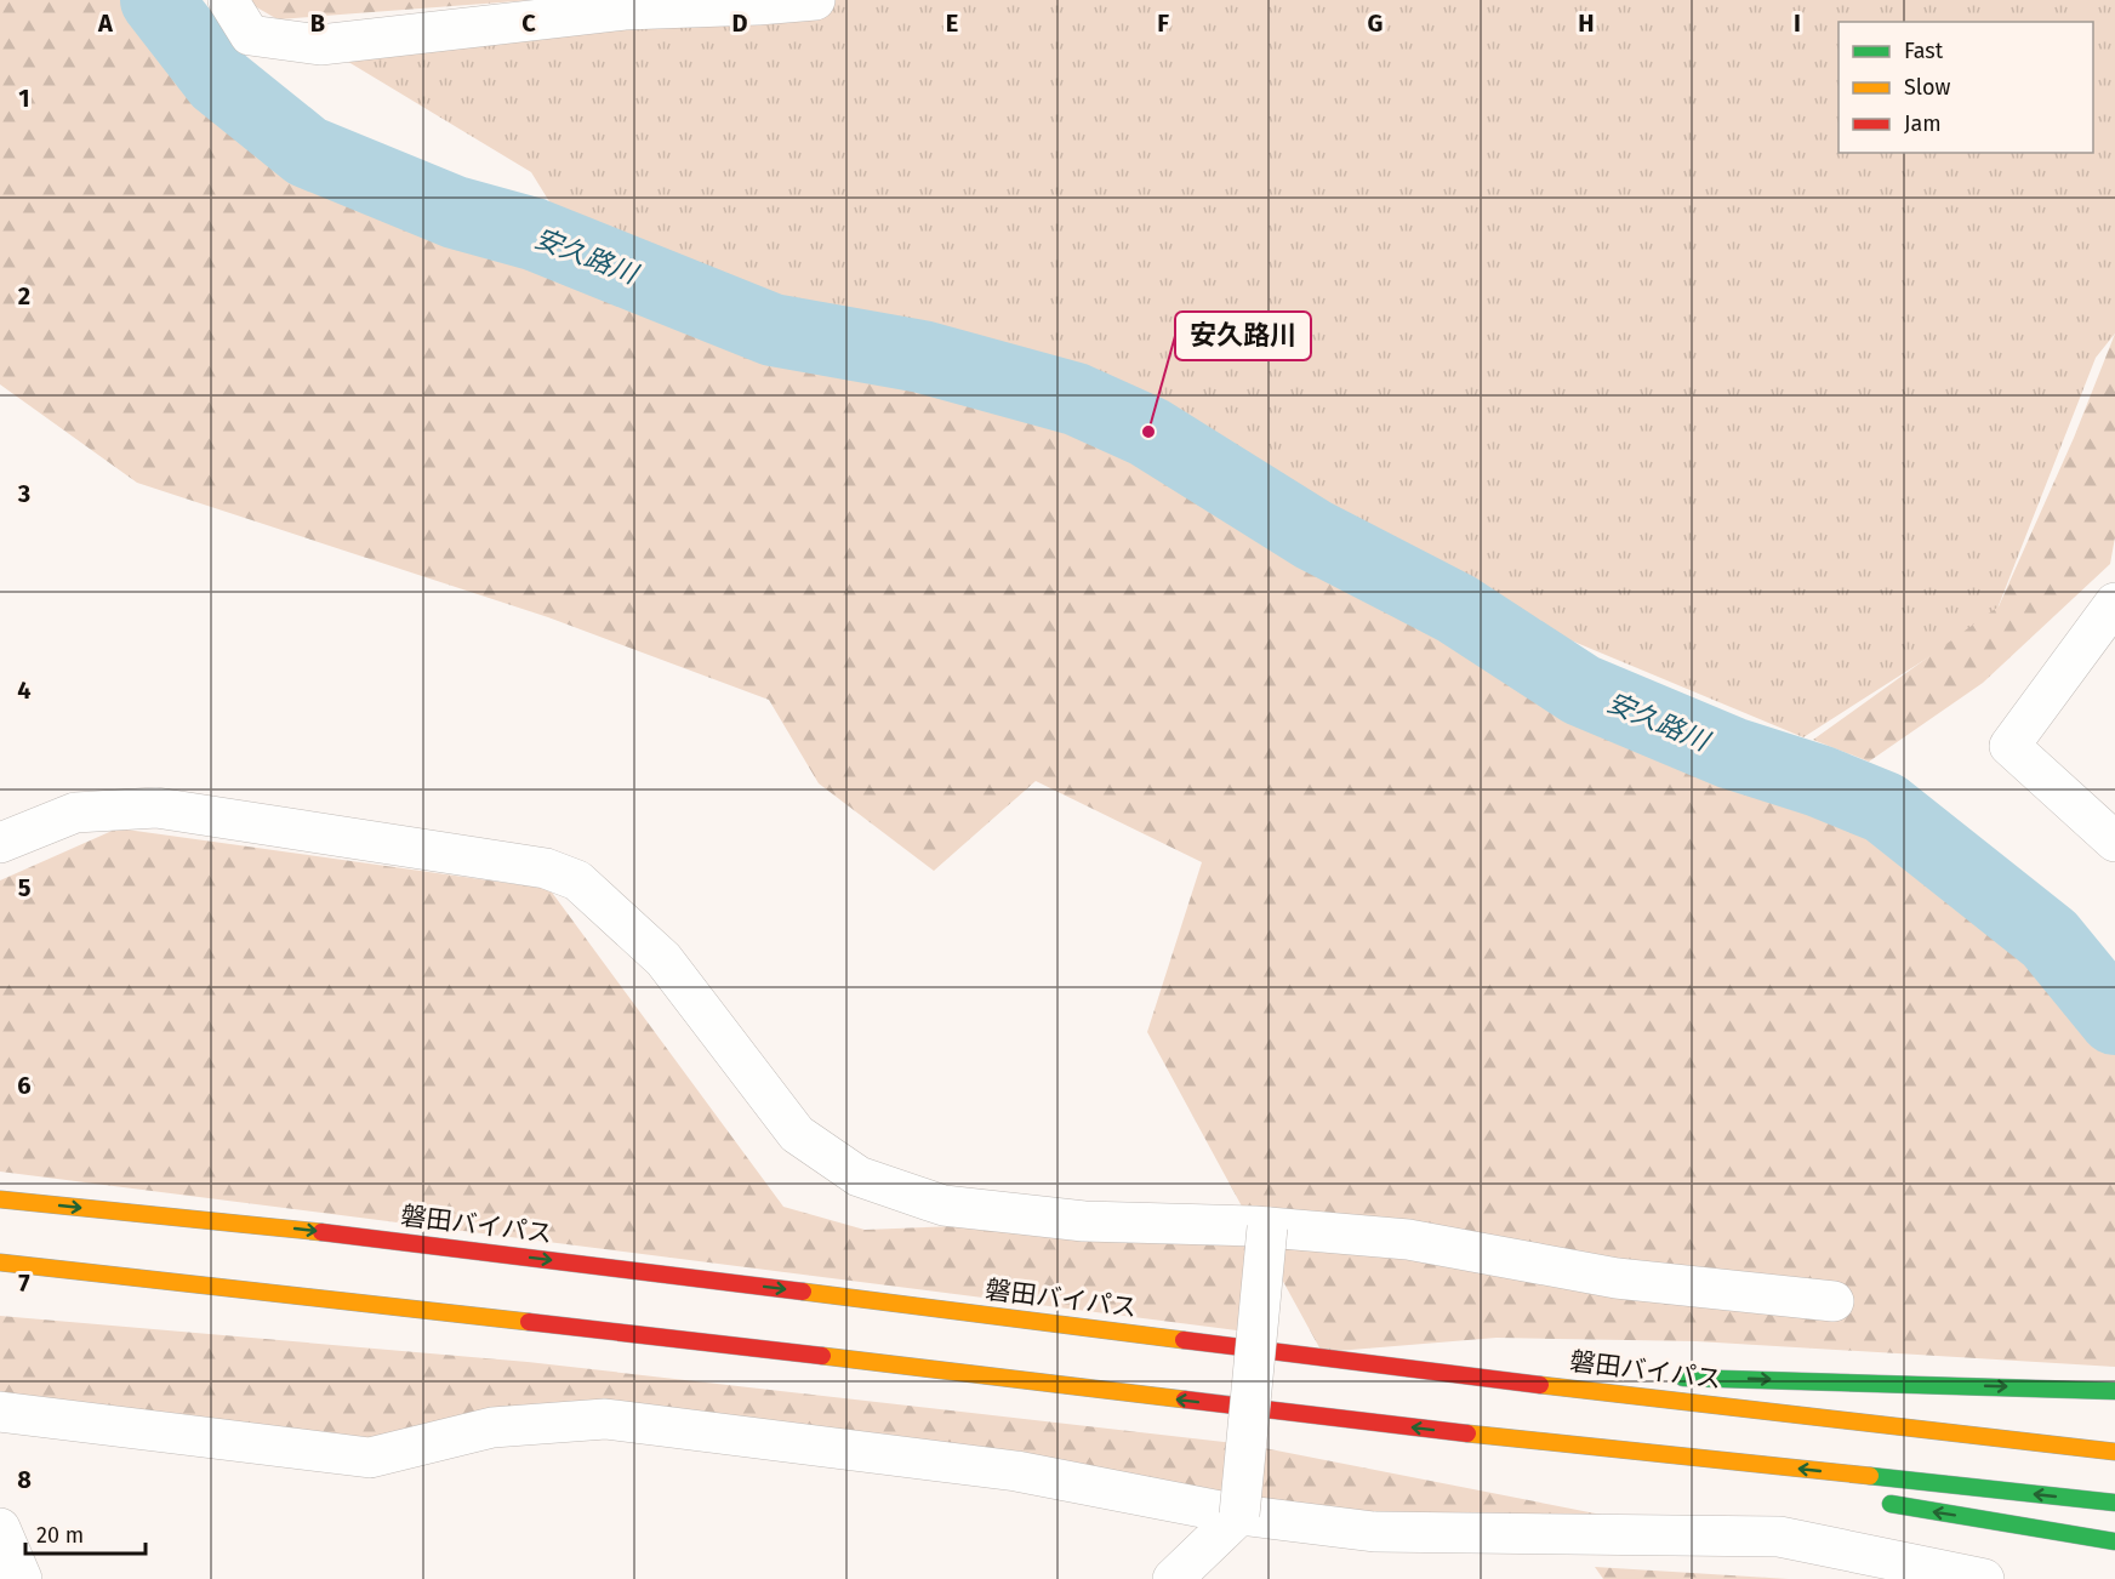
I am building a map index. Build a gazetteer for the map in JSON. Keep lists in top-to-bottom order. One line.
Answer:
{"streets":{"highway":["磐田バイパス"]},"water":["安久路川"],"places":["安久路川"],"legend":["Fast","Slow","Jam"],"scale_bar":"20 m","grid":{"columns":["A","B","C","D","E","F","G","H","I"],"rows":["1","2","3","4","5","6","7","8"]}}
